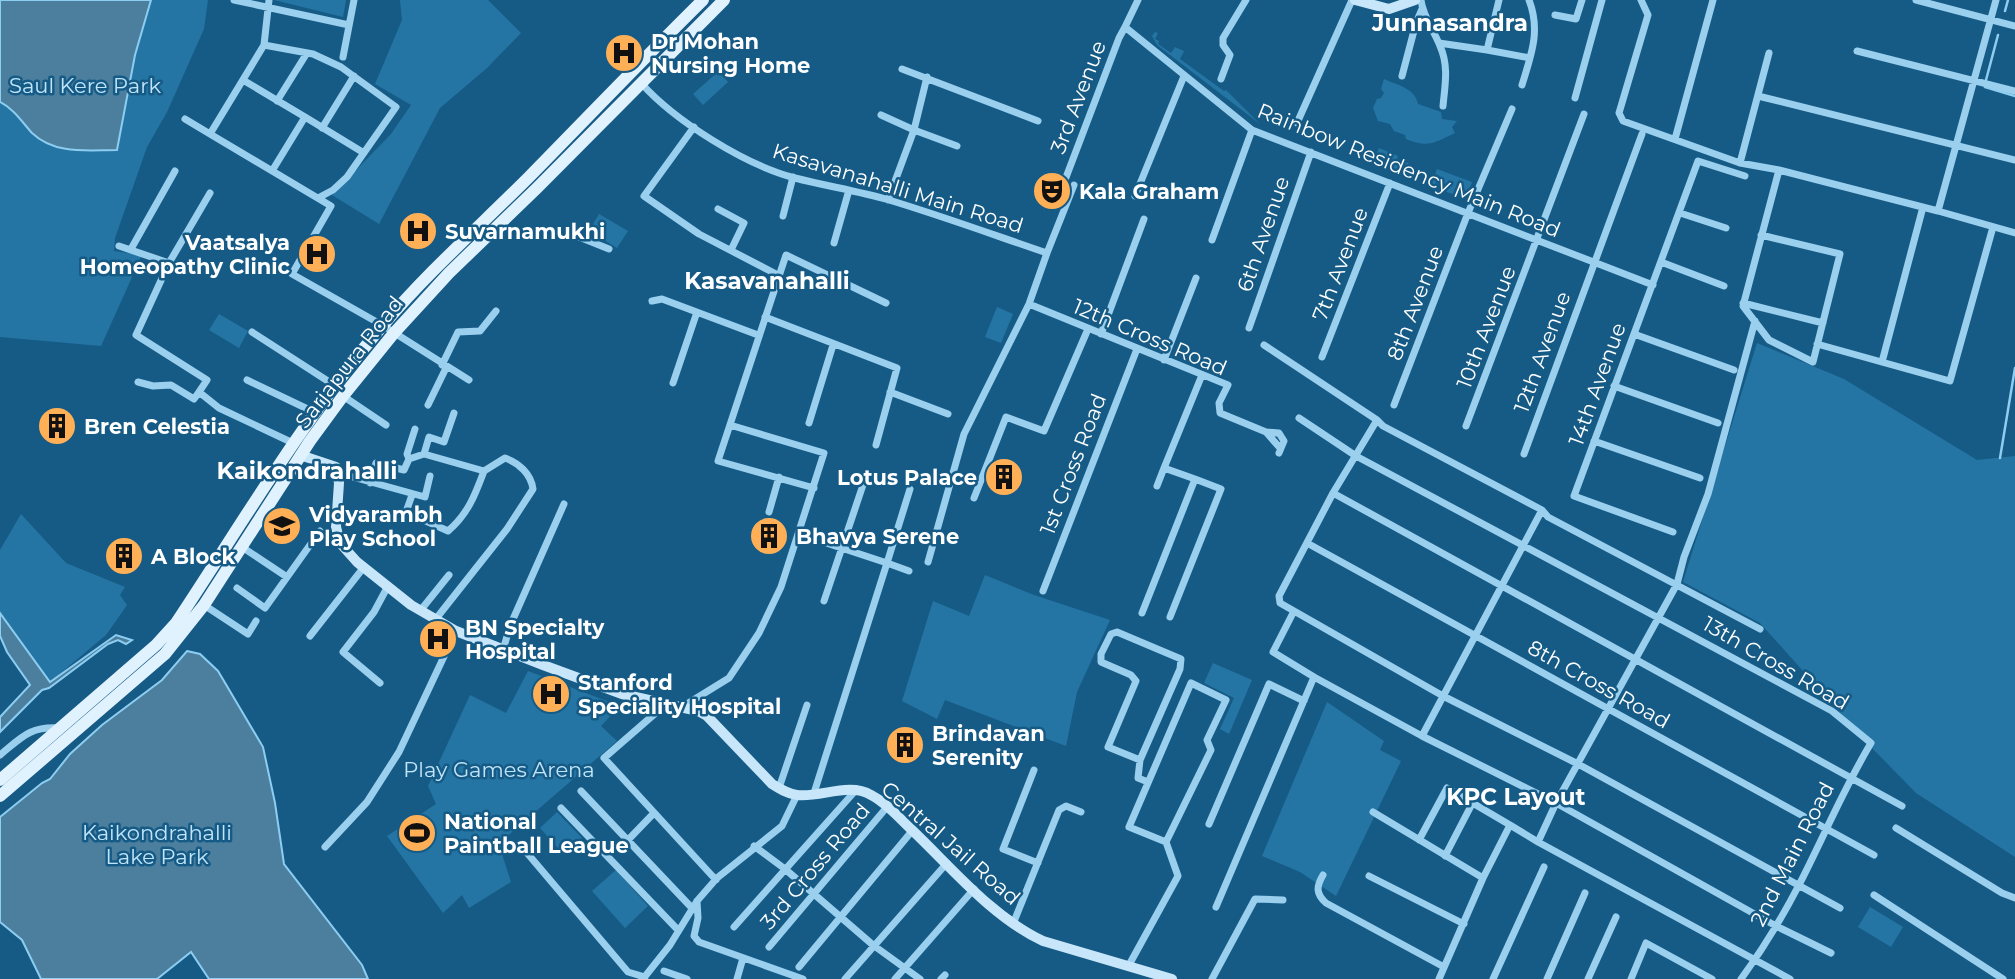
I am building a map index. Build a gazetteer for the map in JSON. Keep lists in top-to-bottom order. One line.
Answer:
{"streets":{"main road":["Sarjapura Road","Central Jail Road"],"street":["3rd Avenue","Rainbow Residency Main Road","Kasavanahalli Main Road","6th Avenue","7th Avenue","8th Avenue","10th Avenue","12th Cross Road","12th Avenue","14th Avenue","1st Cross Road","13th Cross Road","8th Cross Road","2nd Main Road","3rd Cross Road"]},"crossings":[["3rd Avenue","Rainbow Residency Main Road"],["Rainbow Residency Main Road","6th Avenue"],["Rainbow Residency Main Road","7th Avenue"],["Rainbow Residency Main Road","8th Avenue"],["Rainbow Residency Main Road","10th Avenue"],["Rainbow Residency Main Road","12th Avenue"],["Rainbow Residency Main Road","14th Avenue"],["Kasavanahalli Main Road","12th Cross Road"],["Kasavanahalli Main Road","Sarjapura Road"],["12th Cross Road","1st Cross Road"],["13th Cross Road","2nd Main Road"],["8th Cross Road","2nd Main Road"],["Central Jail Road","3rd Cross Road"]],"districts":["Junnasandra","Kasavanahalli","Kaikondrahalli","KPC Layout"],"parks":["Saul Kere Park","Play Games Arena","Kaikondrahalli Lake Park"],"places":{"hospital":["Dr Mohan Nursing Home","Suvarnamukhi","Vaatsalya Homeopathy Clinic","BN Specialty Hospital","Stanford Speciality Hospital"],"theatre":["Kala Graham"],"building":["Bren Celestia","Lotus Palace","Bhavya Serene","A Block","Brindavan Serenity"],"school or university":["Vidyarambh Play School"],"sports":["National Paintball League"]}}
